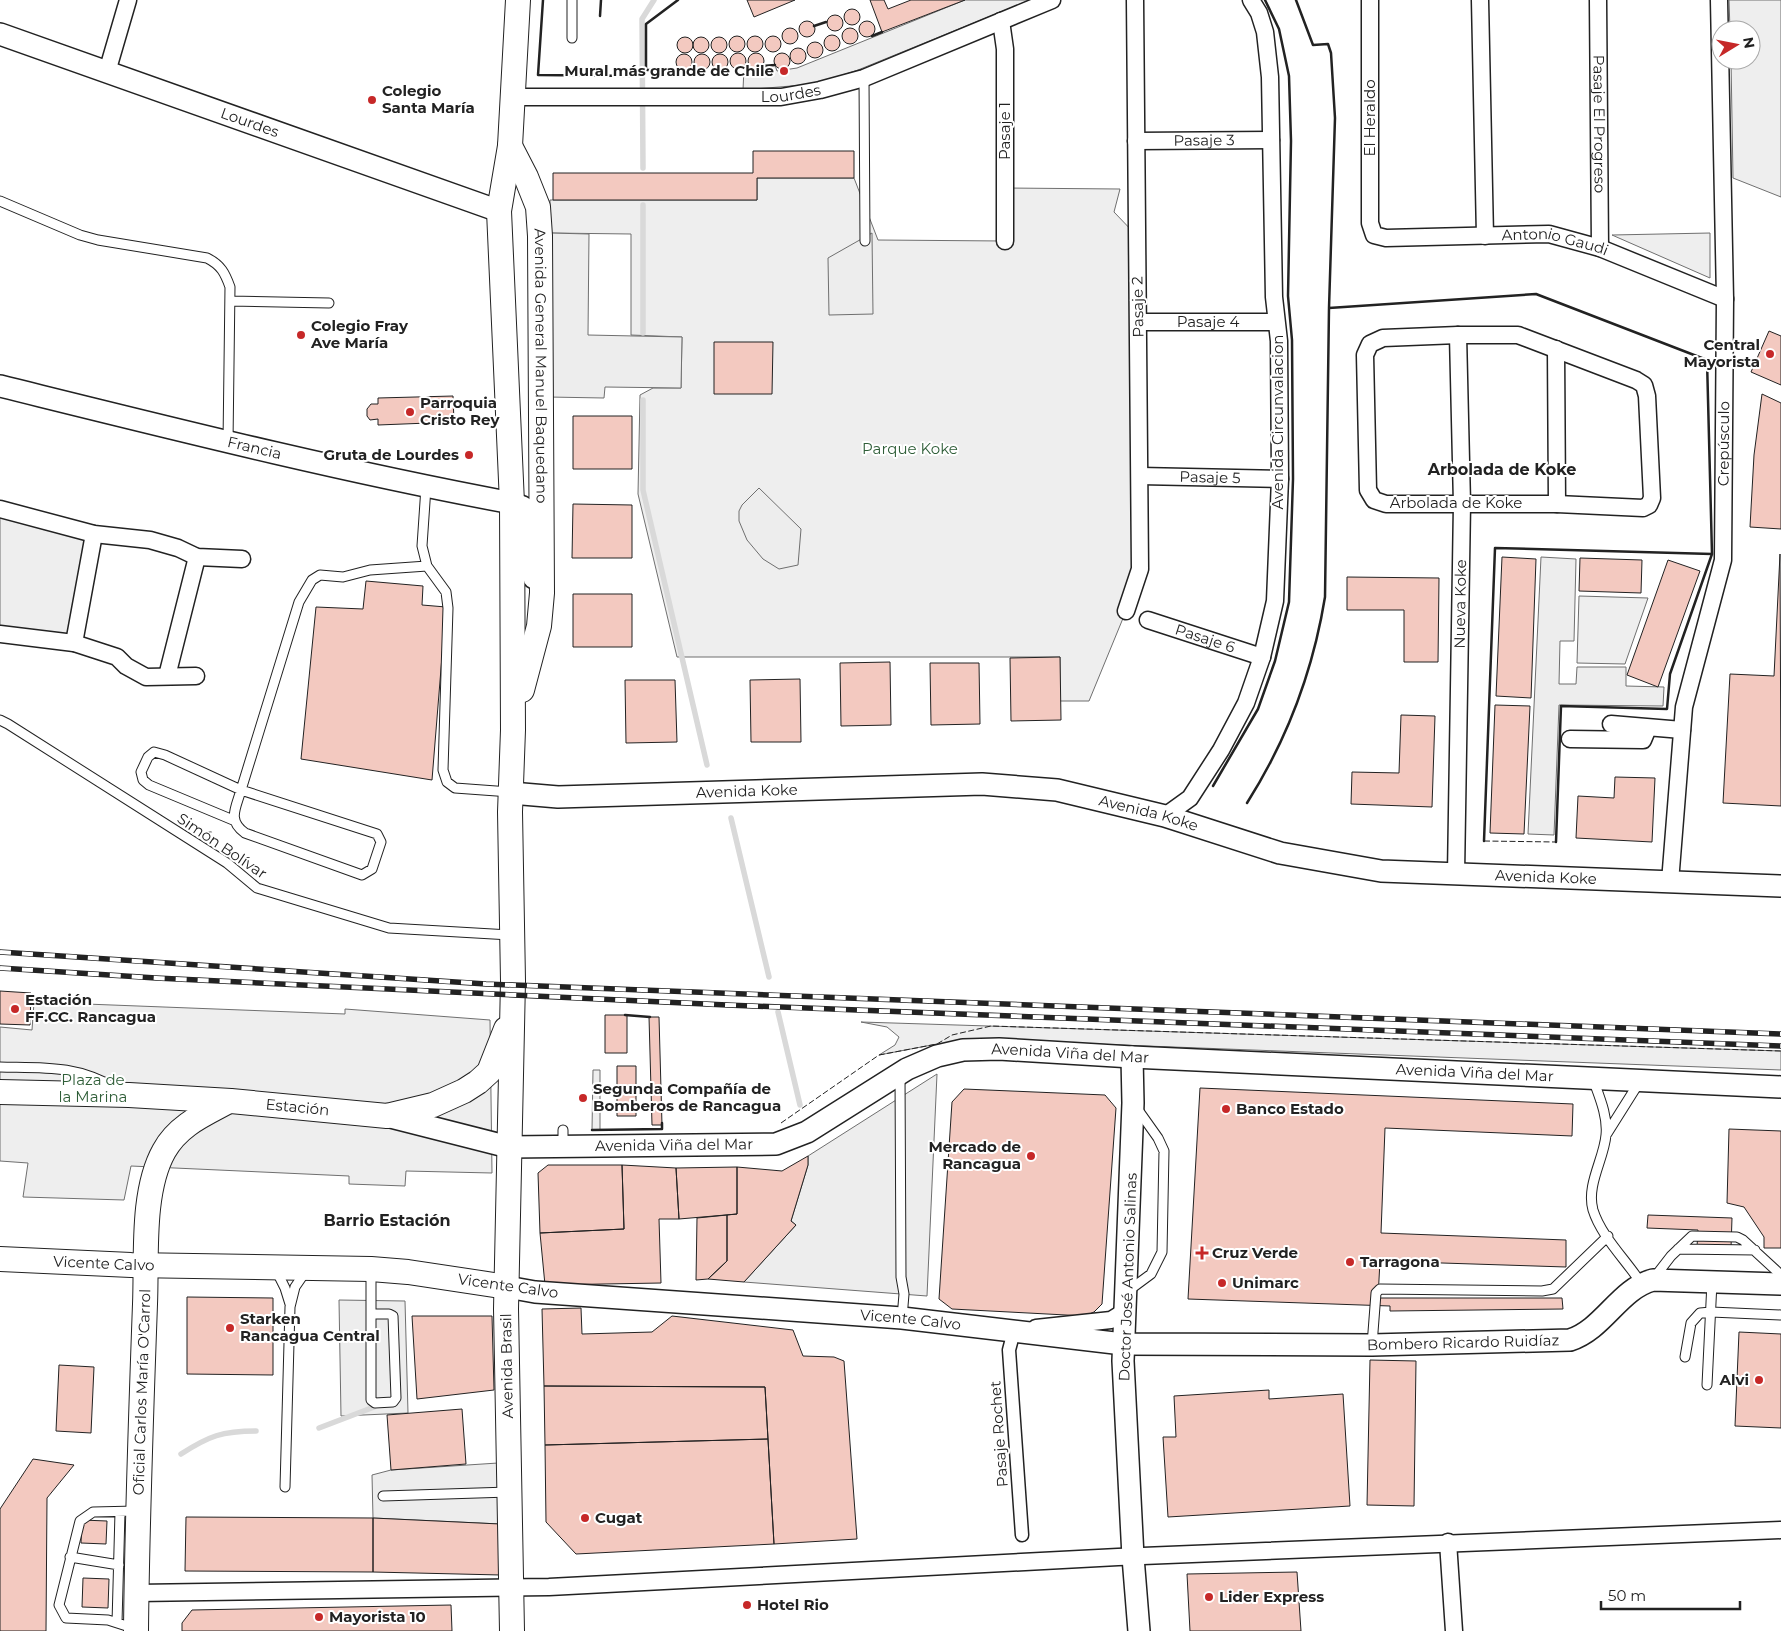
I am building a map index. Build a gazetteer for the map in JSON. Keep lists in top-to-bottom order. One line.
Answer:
{"streets":{"main road":["Avenida General Manuel Baquedano","Estación","Vicente Calvo","Avenida Brasil","Oficial Carlos María O'Carrol"],"street":["Lourdes","El Heraldo","Pasaje El Progreso","Pasaje 1","Pasaje 3","Antonio Gaudi","Pasaje 2","Pasaje 4","Avenida Circunvalacion","Crepúsculo","Francia","Pasaje 5","Arbolada de Koke","Nueva Koke","Pasaje 6","Avenida Koke","Avenida Viña del Mar","Doctor José Antonio Salinas","Bombero Ricardo Ruidíaz","Pasaje Rochet"],"lane":["Simón Bolívar"]},"crossings":[["Lourdes","Pasaje 1"],["Lourdes","Avenida General Manuel Baquedano"],["El Heraldo","Antonio Gaudi"],["Pasaje El Progreso","Antonio Gaudi"],["Pasaje 3","Pasaje 2"],["Pasaje 3","Avenida Circunvalacion"],["Antonio Gaudi","Crepúsculo"],["Pasaje 2","Pasaje 4"],["Pasaje 2","Pasaje 5"],["Pasaje 4","Avenida Circunvalacion"],["Avenida General Manuel Baquedano","Francia"],["Avenida General Manuel Baquedano","Avenida Koke"],["Avenida General Manuel Baquedano","Simón Bolívar"],["Avenida General Manuel Baquedano","Estación"],["Avenida General Manuel Baquedano","Avenida Brasil"],["Avenida Circunvalacion","Pasaje 5"],["Avenida Circunvalacion","Pasaje 6"],["Avenida Circunvalacion","Avenida Koke"],["Crepúsculo","Avenida Koke"],["Arbolada de Koke","Nueva Koke"],["Nueva Koke","Avenida Koke"],["Avenida Viña del Mar","Estación"],["Avenida Viña del Mar","Doctor José Antonio Salinas"],["Avenida Viña del Mar","Avenida Brasil"],["Estación","Avenida Brasil"],["Estación","Oficial Carlos María O'Carrol"],["Vicente Calvo","Doctor José Antonio Salinas"],["Vicente Calvo","Bombero Ricardo Ruidíaz"],["Vicente Calvo","Avenida Brasil"],["Vicente Calvo","Oficial Carlos María O'Carrol"],["Vicente Calvo","Pasaje Rochet"],["Doctor José Antonio Salinas","Bombero Ricardo Ruidíaz"]],"districts":["Arbolada de Koke","Barrio Estación"],"parks":["Parque Koke","Plaza de la Marina"],"places":{"other":["Mural más grande de Chile","Colegio Santa María","Colegio Fray Ave María","Central Mayorista","Parroquia Cristo Rey","Gruta de Lourdes","Estación FF.CC. Rancagua","Segunda Compañía de Bomberos de Rancagua","Banco Estado","Mercado de Rancagua","Tarragona","Unimarc","Starken Rancagua Central","Alvi","Cugat","Lider Express","Hotel Rio","Mayorista 10"],"health":["Cruz Verde"]},"scale_bar":"50 m","north":"right"}
